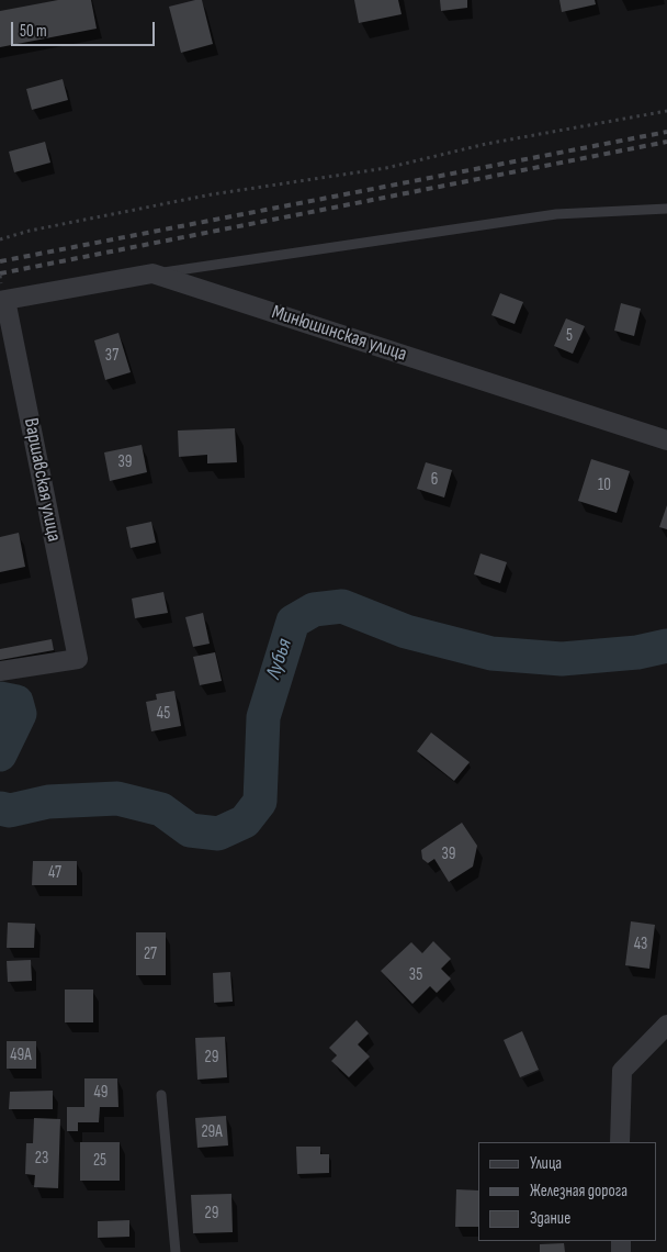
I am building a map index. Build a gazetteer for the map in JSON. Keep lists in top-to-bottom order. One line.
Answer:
{"streets":{"street":["Минюшинская улица","Варшавская улица"]},"crossings":[["Минюшинская улица","Варшавская улица"]],"water":["Лубья"],"house_numbers":["5","37","39","6","10","45","39","47","43","27","35","49А","29","49","29А","23","25","29"],"legend":["Улица","Железная дорога","Здание"],"scale_bar":"50 m"}
